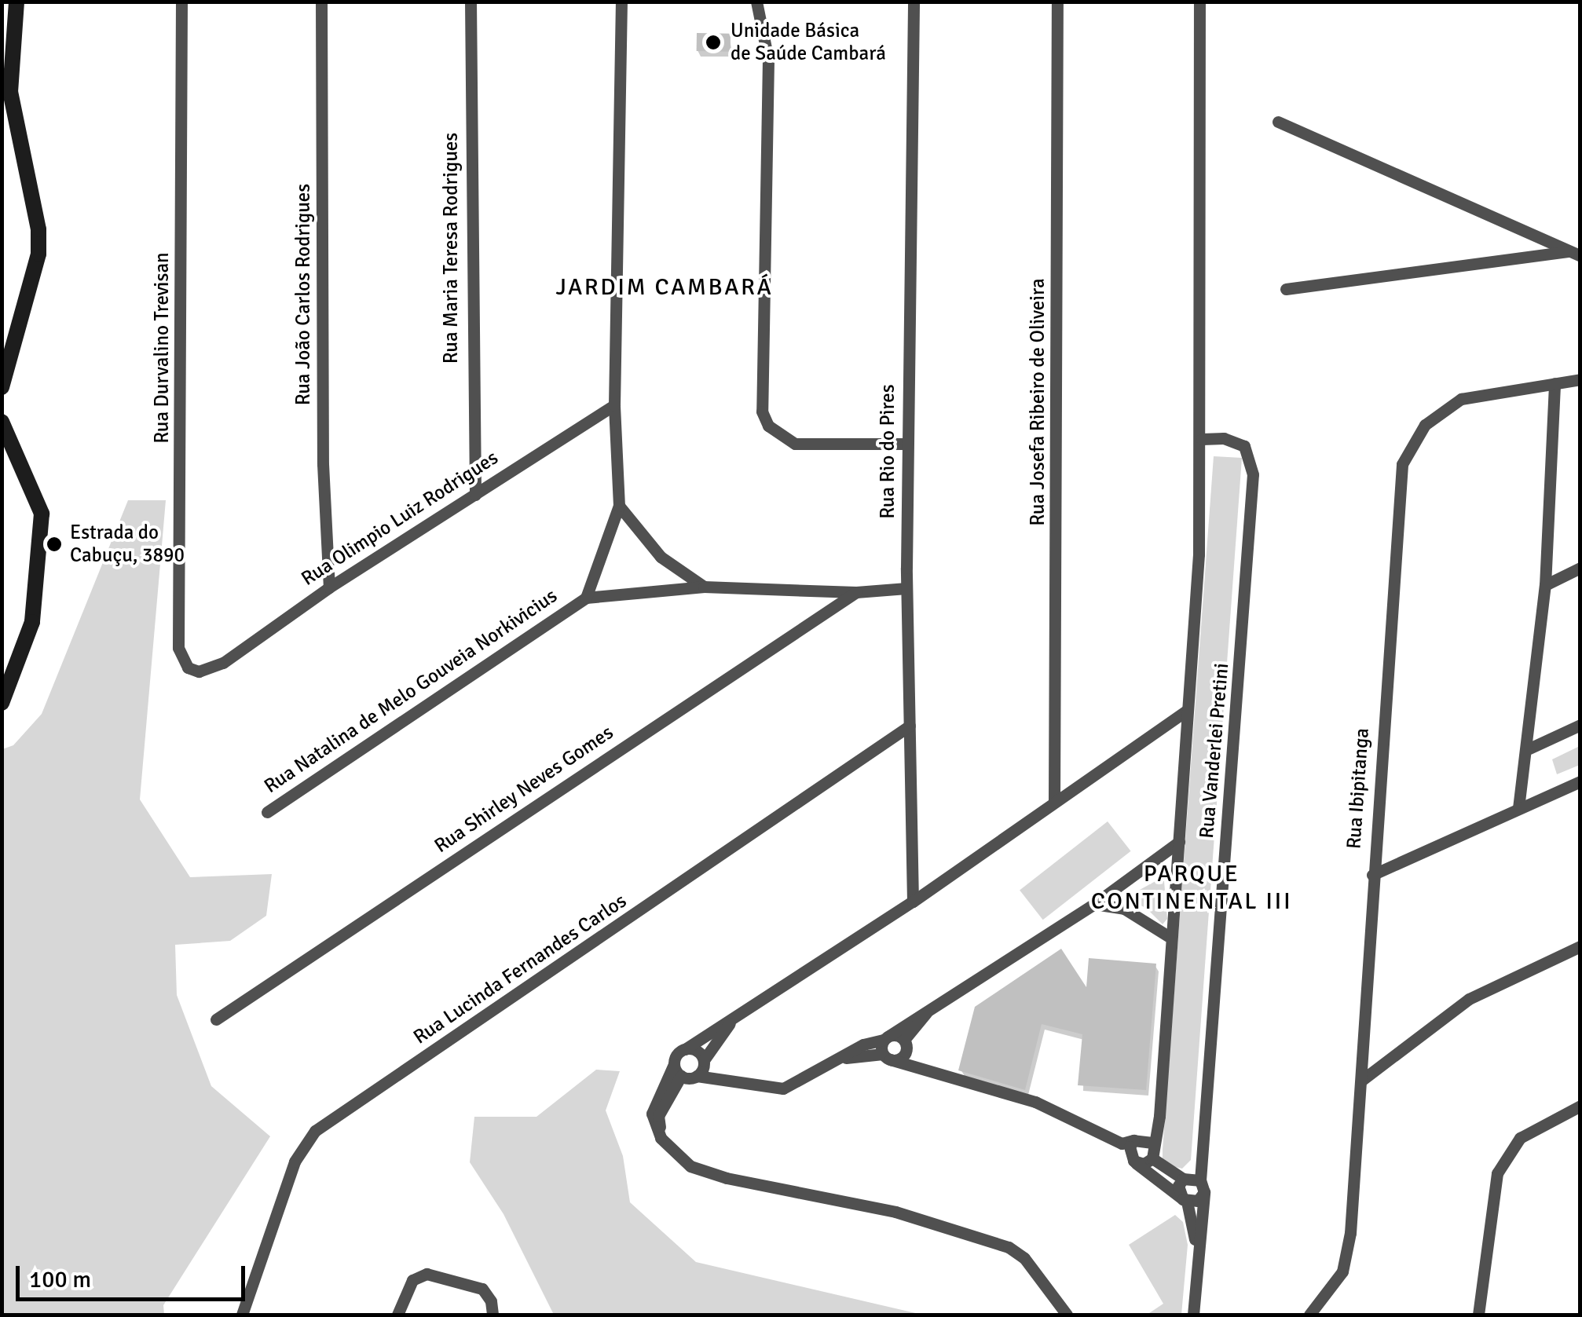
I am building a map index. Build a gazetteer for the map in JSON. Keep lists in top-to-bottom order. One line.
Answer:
{"streets":{"street":["Rua Maria Teresa Rodrigues","Rua João Carlos Rodrigues","Rua Durvalino Trevisan","Rua Josefa Ribeiro de Oliveira","Rua Rio do Pires","Rua Olimpio Luiz Rodrigues","Rua Natalina de Melo Gouveia Norkivicius","Rua Vanderlei Pretini","Rua Ibipitanga","Rua Shirley Neves Gomes","Rua Lucinda Fernandes Carlos"]},"crossings":[["Rua Maria Teresa Rodrigues","Rua Olimpio Luiz Rodrigues"],["Rua João Carlos Rodrigues","Rua Olimpio Luiz Rodrigues"],["Rua Durvalino Trevisan","Rua Olimpio Luiz Rodrigues"],["Rua Rio do Pires","Rua Lucinda Fernandes Carlos"],["Rua Olimpio Luiz Rodrigues","Rua Natalina de Melo Gouveia Norkivicius"]],"districts":["JARDIM CAMBARÁ","PARQUE CONTINENTAL III"],"places":["Unidade Básica de Saúde Cambará","Estrada do Cabuçu, 3890"],"scale_bar":"100 m"}
